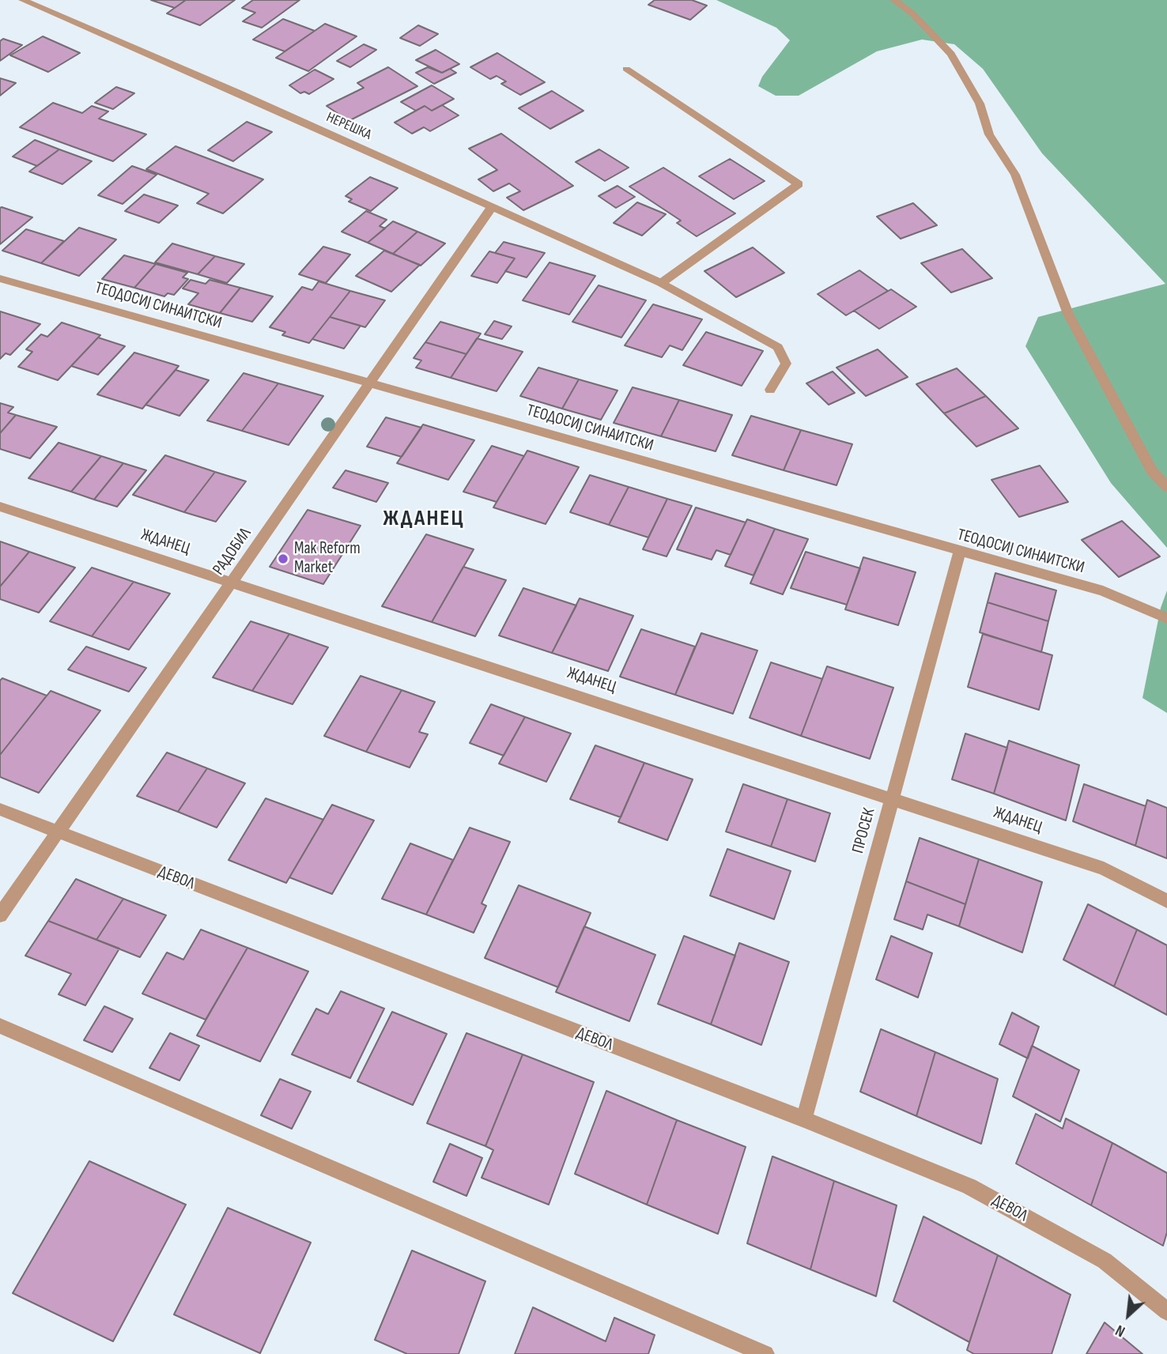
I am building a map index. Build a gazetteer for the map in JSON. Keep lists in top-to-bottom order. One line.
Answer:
{"streets":{"street":["НЕРЕШКА","ТЕОДОСИЈ СИНАИТСКИ","ЖДАНЕЦ","РАДОБИЛ","ПРОСЕК","ДЕВОЛ"]},"crossings":[["НЕРЕШКА","РАДОБИЛ"],["ТЕОДОСИЈ СИНАИТСКИ","РАДОБИЛ"],["ТЕОДОСИЈ СИНАИТСКИ","ПРОСЕК"],["ЖДАНЕЦ","РАДОБИЛ"],["ЖДАНЕЦ","ПРОСЕК"],["РАДОБИЛ","ДЕВОЛ"],["ПРОСЕК","ДЕВОЛ"]],"districts":["ЖДАНЕЦ"],"places":["Mak Reform Market"],"north":"bottom left"}
